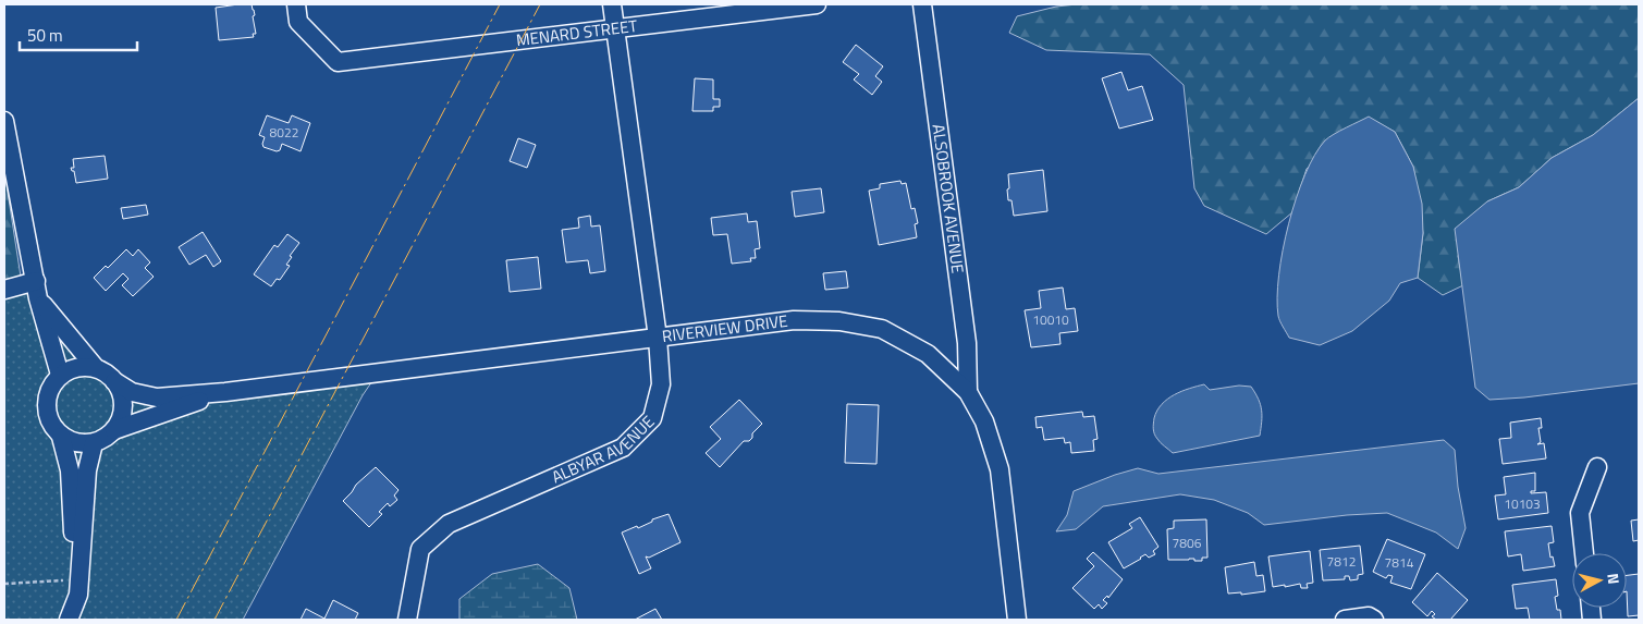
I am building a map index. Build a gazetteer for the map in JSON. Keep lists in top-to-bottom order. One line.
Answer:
{"streets":{"street":["MENARD STREET","ALSOBROOK AVENUE","RIVERVIEW DRIVE","ALBYAR AVENUE"]},"crossings":[["MENARD STREET","ALBYAR AVENUE"],["ALSOBROOK AVENUE","RIVERVIEW DRIVE"],["RIVERVIEW DRIVE","ALBYAR AVENUE"]],"house_numbers":["8022","10010","10103","7806","7812","7814"],"scale_bar":"50 m","north":"right"}
